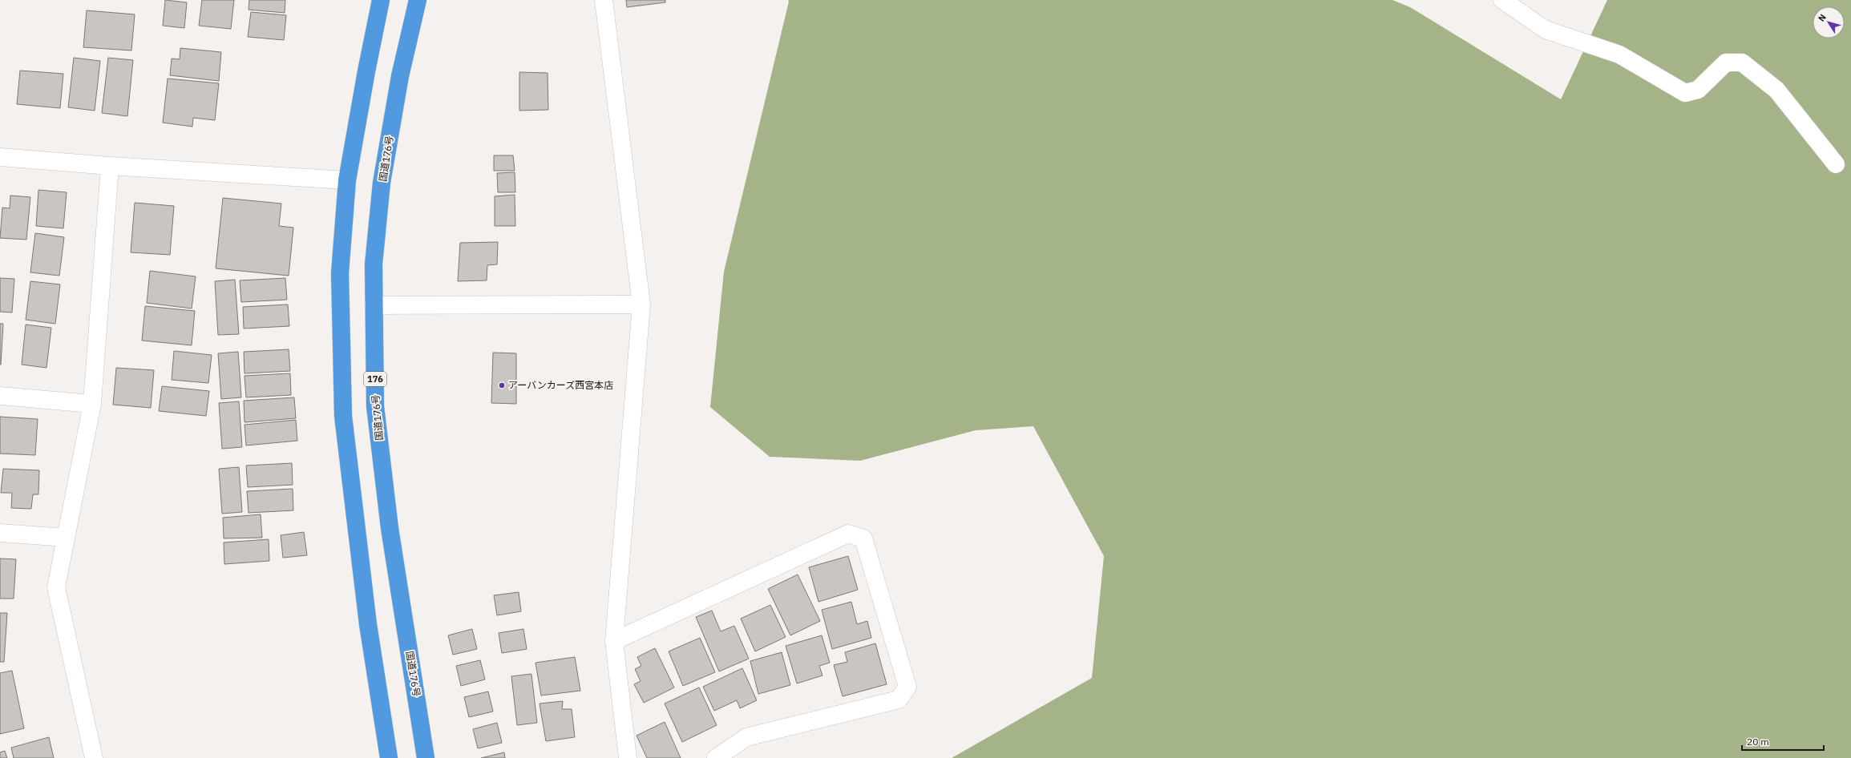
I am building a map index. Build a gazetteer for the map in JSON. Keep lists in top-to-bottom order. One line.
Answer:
{"streets":{"highway":["国道176号","176"]},"places":["アーバンカーズ西宮本店"],"scale_bar":"20 m","north":"top left"}
